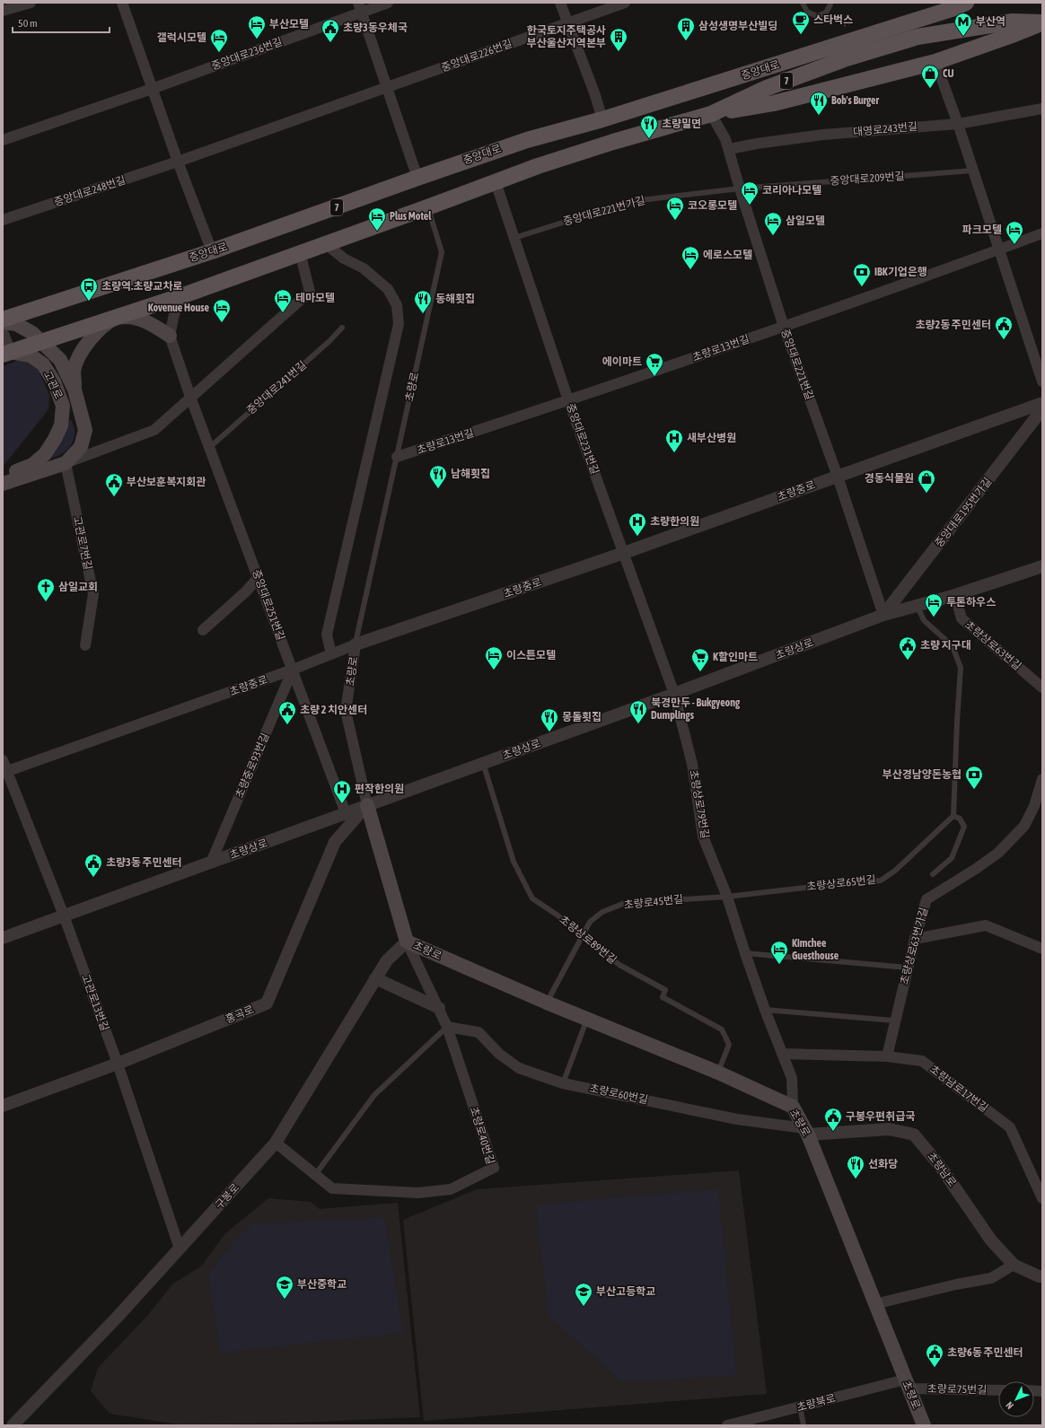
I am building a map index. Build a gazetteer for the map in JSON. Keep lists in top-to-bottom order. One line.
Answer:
{"streets":{"main road":["중앙대로","7","고관로","초량로"],"street":["중앙대로236번길","중앙대로226번길","대영로243번길","중앙대로248번길","초량로13번길","중앙대로221번길","중앙대로231번길","초량중로","중앙대로195번가길","고관로7번길","중앙대로251번길","초량상로63번길","초량상로","초량중로93번길","초량상로79번길","초량상로63번가길","고관로13번길","홍곡로","초량남로17번길","초량로60번길","초량로40번길","초량남로","구봉로","초량로75번길","초량북로"],"lane":["중앙대로209번길","중앙대로221번가길","중앙대로241번길","초량상로65번길","초량로45번길","초량상로89번길"]},"crossings":[["중앙대로","중앙대로221번길"],["중앙대로","고관로"],["중앙대로","초량로"],["중앙대로","중앙대로231번길"],["대영로243번길","중앙대로221번길"],["중앙대로209번길","중앙대로221번가길"],["중앙대로209번길","중앙대로221번길"],["중앙대로221번가길","중앙대로221번길"],["중앙대로221번가길","중앙대로231번길"],["초량로13번길","중앙대로221번길"],["초량로13번길","초량로"],["초량로13번길","중앙대로231번길"],["중앙대로221번길","초량중로"],["중앙대로221번길","중앙대로195번가길"],["중앙대로221번길","초량상로"],["고관로","고관로7번길"],["초량로","초량중로"],["초량로","초량상로"],["초량로","초량상로79번길"],["초량로","초량로45번길"],["초량로","초량상로89번길"],["초량로","홍곡로"],["초량로","초량로60번길"],["초량로","초량로40번길"],["초량로","초량남로"],["초량로","구봉로"],["초량로","초량로75번길"],["초량로","초량북로"],["중앙대로241번길","중앙대로251번길"],["중앙대로231번길","초량중로"],["중앙대로231번길","초량상로"],["중앙대로231번길","초량상로79번길"],["초량중로","중앙대로251번길"],["초량중로","초량중로93번길"],["초량중로","고관로13번길"],["중앙대로195번가길","초량상로"],["중앙대로251번길","초량상로"],["중앙대로251번길","초량중로93번길"],["초량상로63번길","초량상로"],["초량상로","초량중로93번길"],["초량상로","초량상로79번길"],["초량상로","초량상로89번길"],["초량상로","고관로13번길"],["초량상로","홍곡로"],["초량상로79번길","초량상로65번길"],["초량상로79번길","초량로45번길"],["초량상로79번길","초량남로17번길"],["초량상로65번길","초량로45번길"],["초량로45번길","초량상로89번길"],["초량상로63번가길","초량남로17번길"],["고관로13번길","홍곡로"],["고관로13번길","구봉로"],["초량로60번길","초량로40번길"],["초량로60번길","초량남로"],["초량로40번길","구봉로"],["초량로75번길","초량북로"]],"places":{"cafe":["스타벅스"],"metro station":["부산역"],"hotel":["부산모텔","갤럭시모텔","코리아나모텔","코오롱모텔","Plus Motel","삼일모텔","파크모텔","에로스모텔","테마모텔","Kovenue House","투톤하우스","이스튼모텔","Kimchee Guesthouse"],"building":["삼성생명부산빌딩","한국토지주택공사 부산울산지역본부"],"public building":["초량3동우체국","초량2동 주민센터","부산보훈복지회관","초량 지구대","초량 2 치안센터","초량3동 주민센터","구봉우편취급국","초량6동 주민센터"],"shop":["CU","경동식물원"],"restaurant":["Bob's Burger","초량밀면","동해횟집","남해횟집","북경만두 - Bukgyeong Dumplings","몽돌횟집","선화당"],"bank":["IBK기업은행","부산경남양돈농협"],"bus stop":["초량역.초량교차로"],"supermarket":["에이마트","K할인마트"],"hospital":["새부산병원","초량한의원","편작한의원"],"church":["삼일교회"],"school or university":["부산중학교","부산고등학교"]},"scale_bar":"50 m","north":"bottom left"}
